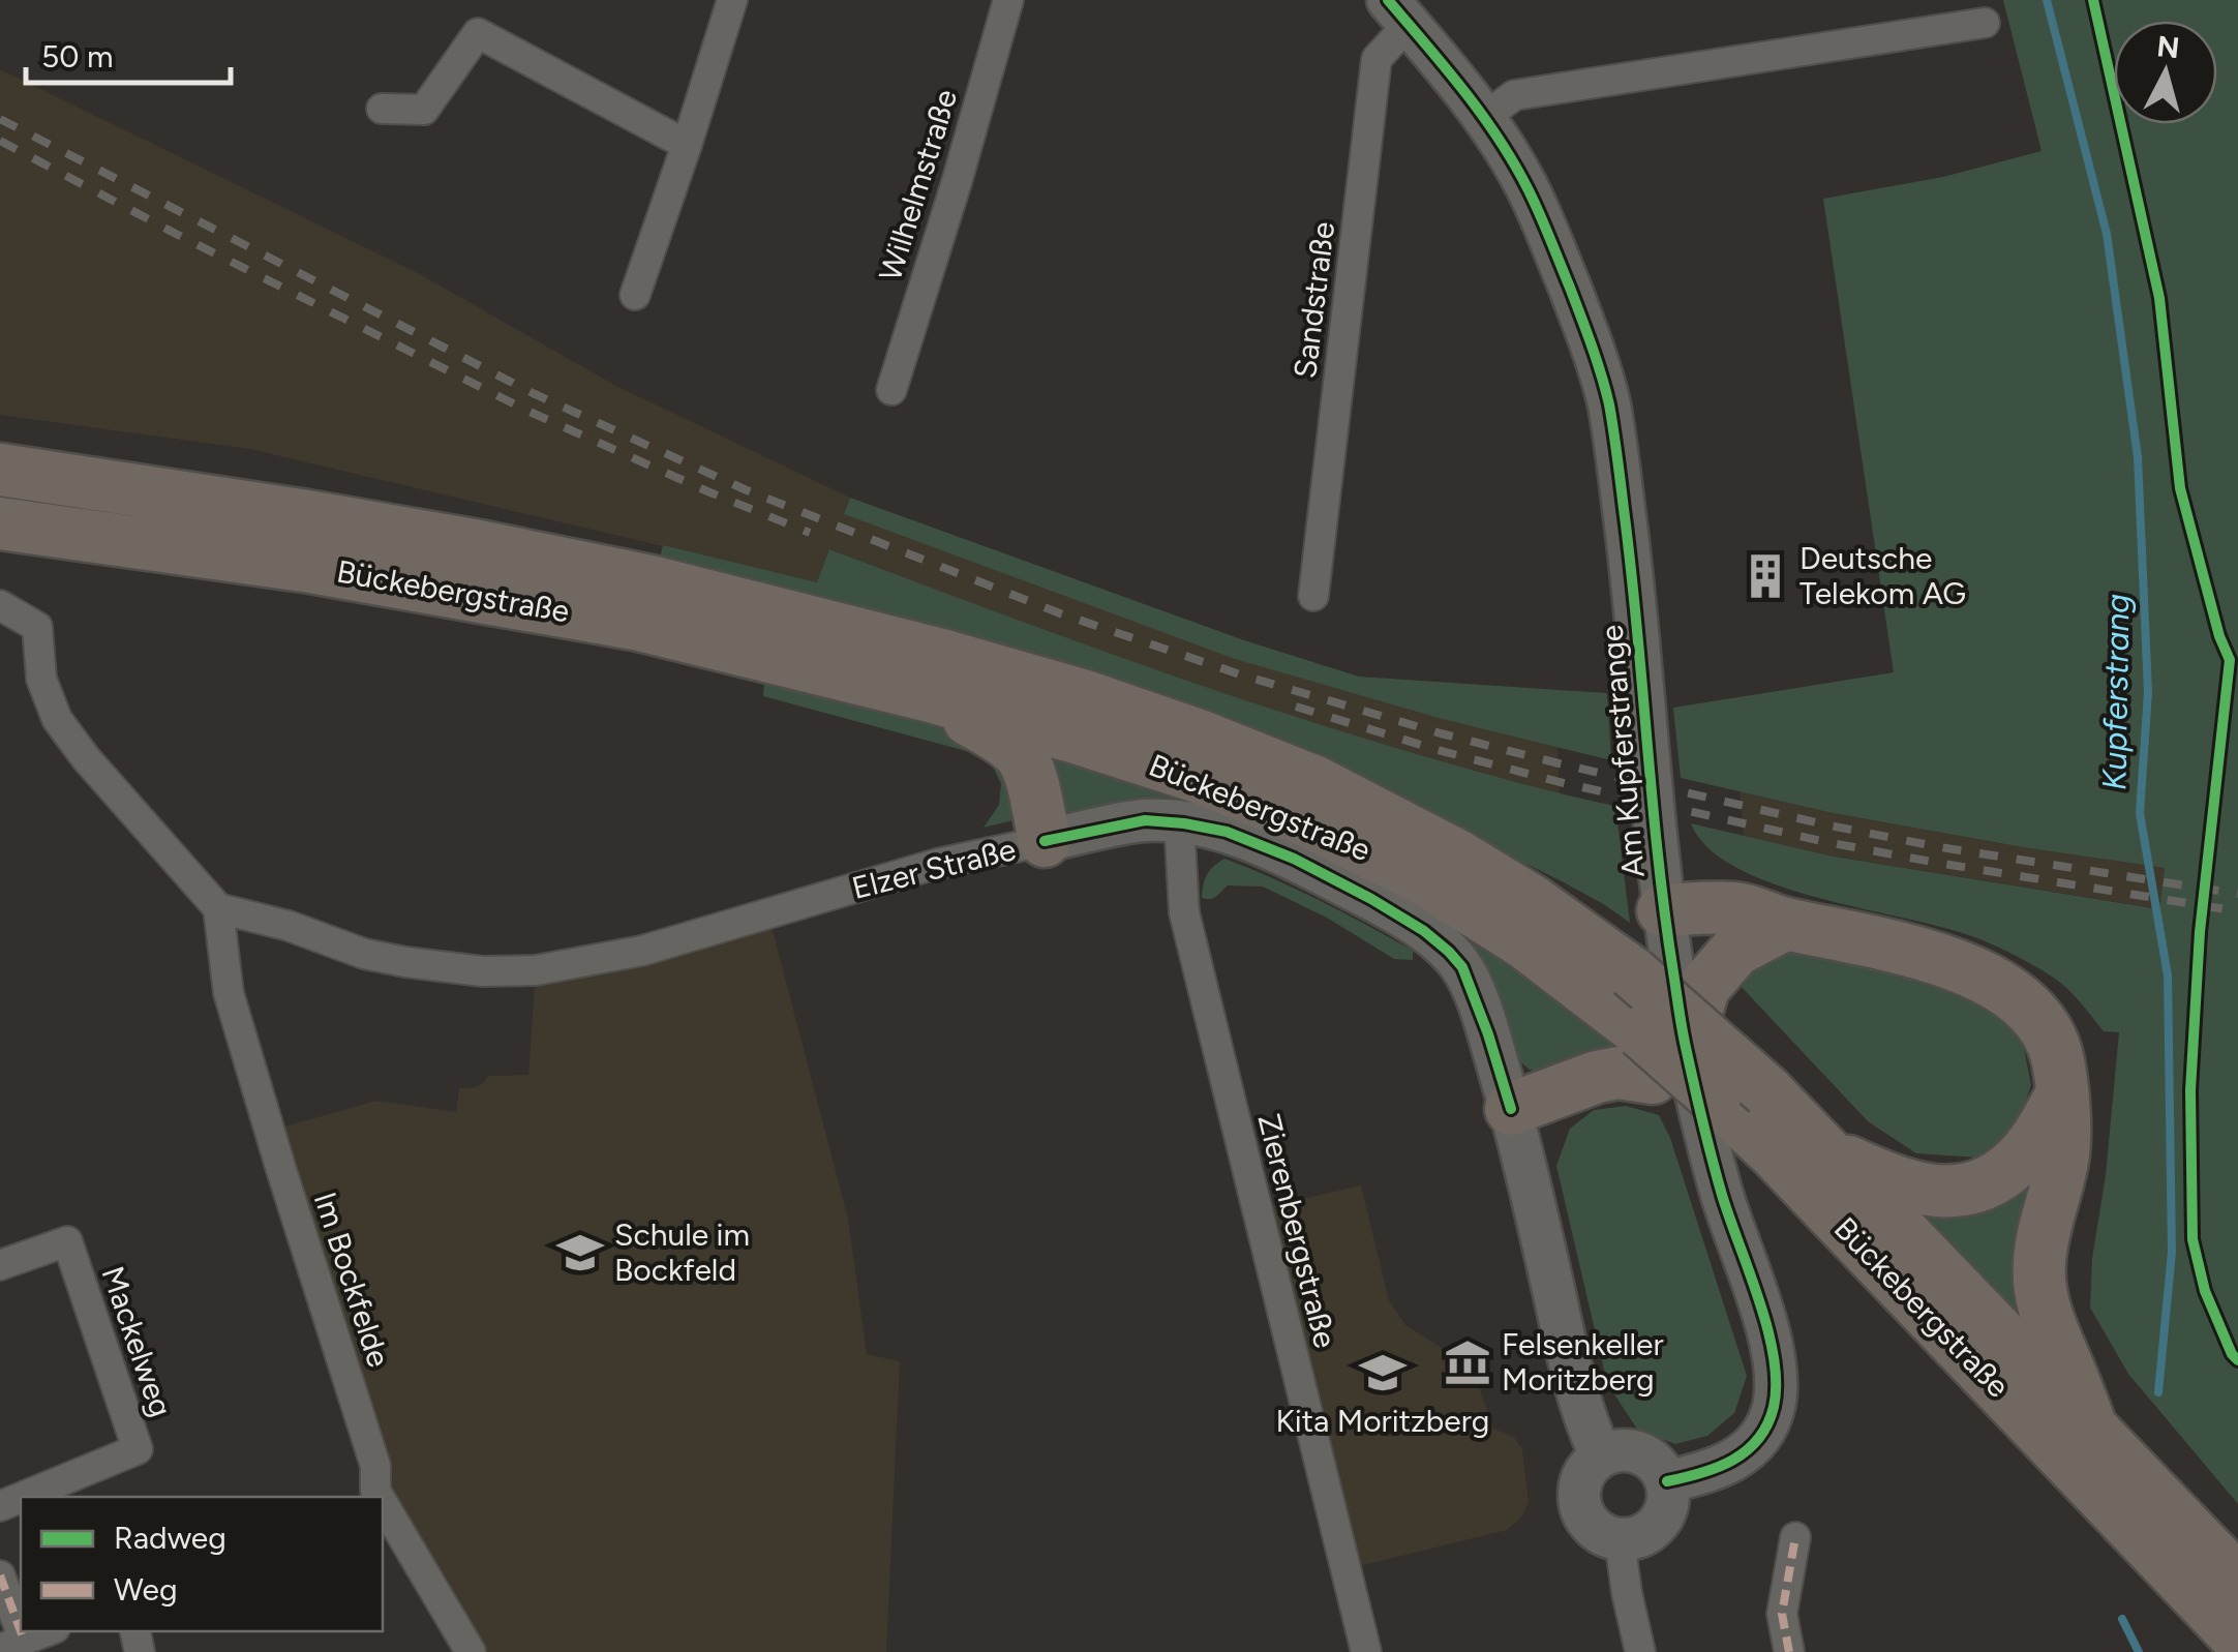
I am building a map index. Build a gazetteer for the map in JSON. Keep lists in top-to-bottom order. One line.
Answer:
{"streets":{"highway":["Bückebergstraße"],"street":["Wilhelmstraße","Sandstraße","Am Kupferstrange","Elzer Straße","Zierenbergstraße","Im Bockfelde","Mackelweg"]},"crossings":[["Sandstraße","Am Kupferstrange"],["Bückebergstraße","Am Kupferstrange"],["Am Kupferstrange","Elzer Straße"],["Elzer Straße","Zierenbergstraße"],["Elzer Straße","Im Bockfelde"]],"water":["Kupferstrang"],"places":{"building":["Deutsche Telekom AG"],"school or university":["Schule im Bockfeld","Kita Moritzberg"],"museum":["Felsenkeller Moritzberg"]},"legend":["Radweg","Weg"],"scale_bar":"50 m","north":"top"}
